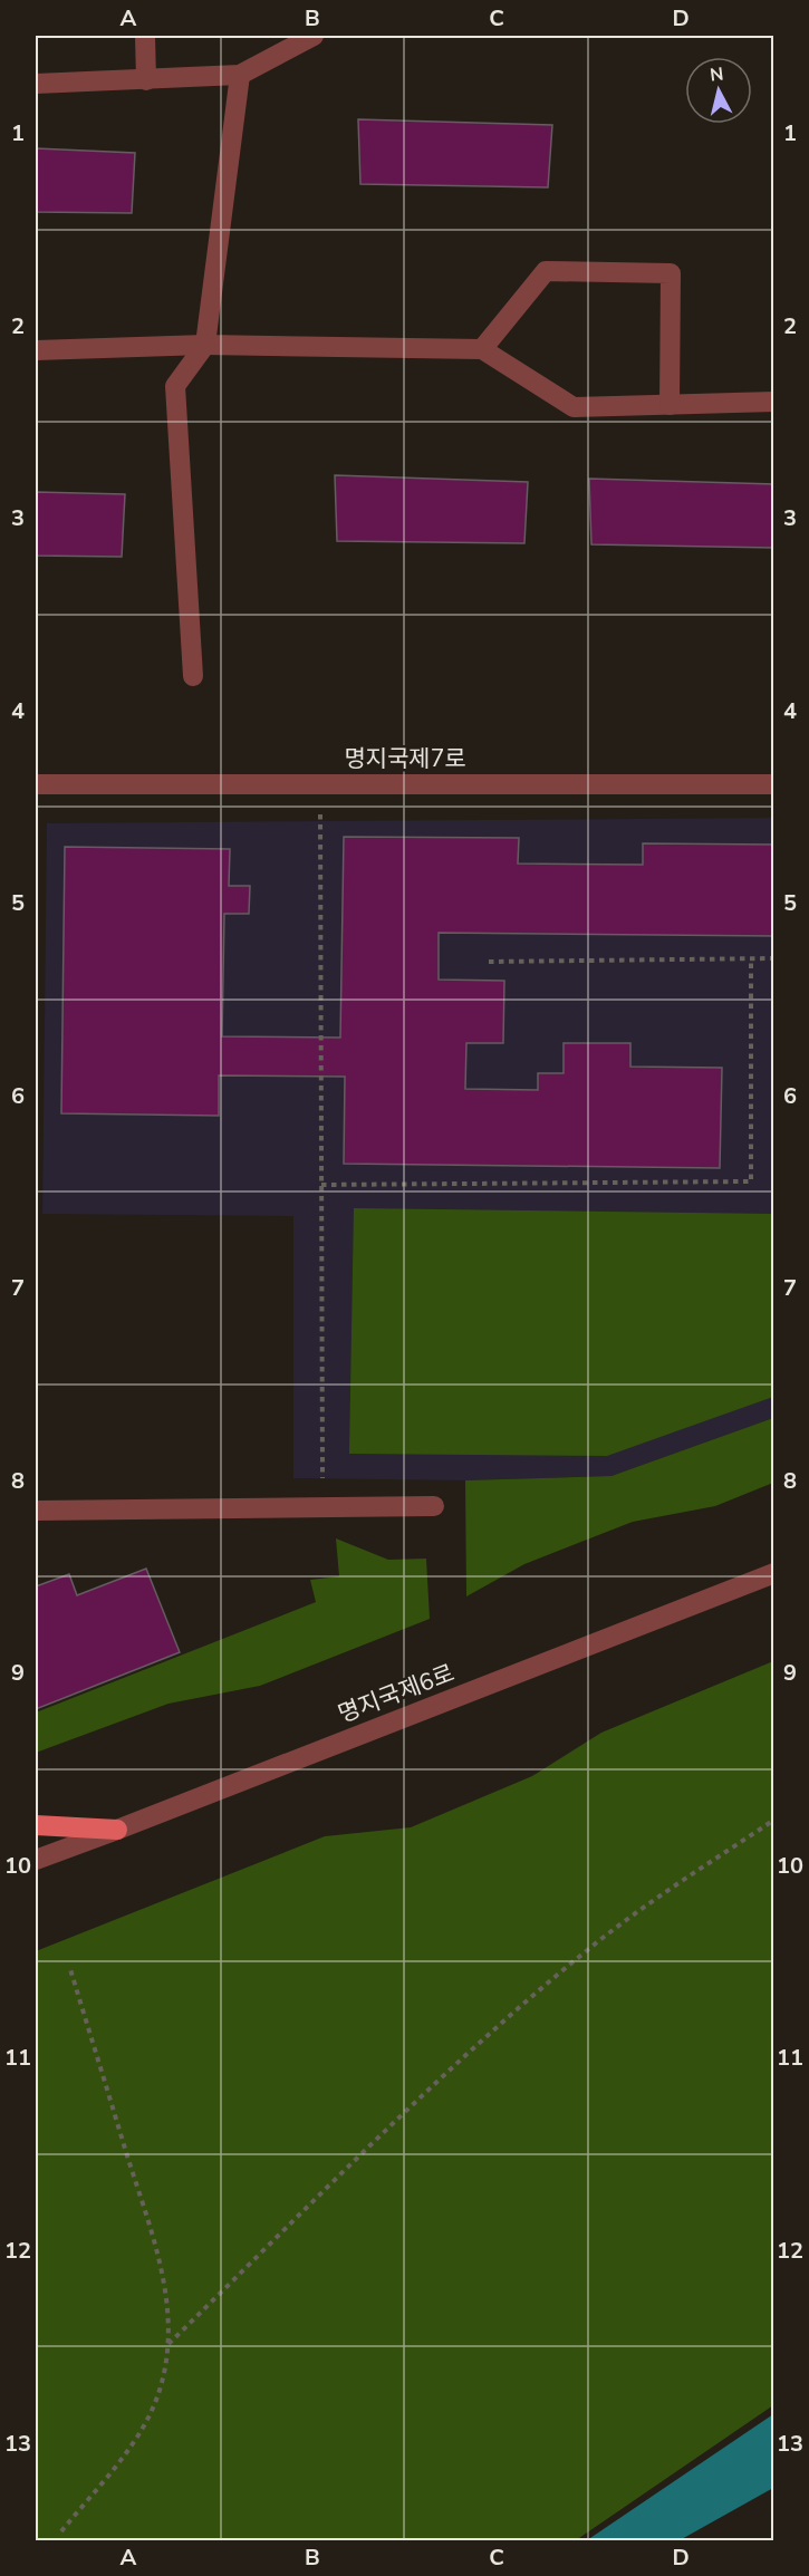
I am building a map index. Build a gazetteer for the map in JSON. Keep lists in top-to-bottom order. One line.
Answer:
{"streets":{"street":["명지국제7로","명지국제6로"]},"north":"top","grid":{"columns":["A","B","C","D"],"rows":["1","2","3","4","5","6","7","8","9","10","11","12","13"]}}
